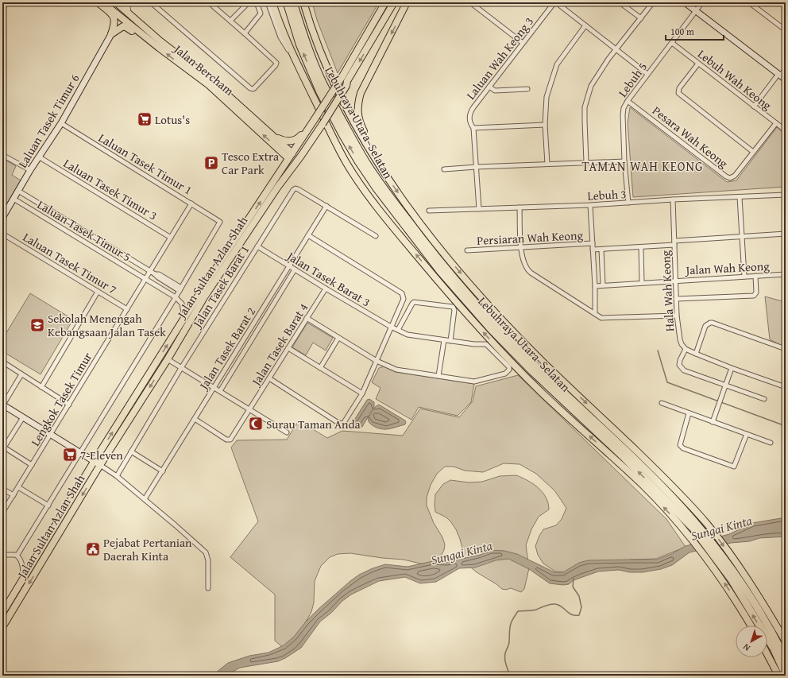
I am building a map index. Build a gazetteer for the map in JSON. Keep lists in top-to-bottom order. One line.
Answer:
{"streets":{"highway":["Lebuhraya Utara–Selatan"],"main road":["Jalan Bercham","Jalan Sultan Azlan Shah"],"street":["Laluan Wah Keong 3","Lebuh 5","Lebuh Wah Keong","Laluan Tasek Timur 6","Pesara Wah Keong","Laluan Tasek Timur 1","Laluan Tasek Timur 3","Lebuh 3","Laluan Tasek Timur 5","Persiaran Wah Keong","Laluan Tasek Timur 7","Jalan Wah Keong","Jalan Tasek Barat 3","Jalan Tasek Barat 1","Hala Wah Keong","Jalan Tasek Barat 4","Jalan Tasek Barat 2","Lengkok Tasek Timur"]},"crossings":[["Laluan Wah Keong 3","Lebuh 3"],["Jalan Bercham","Jalan Sultan Azlan Shah"],["Lebuh 5","Lebuh Wah Keong"],["Lebuh 5","Pesara Wah Keong"],["Lebuh 5","Lebuh 3"],["Lebuh Wah Keong","Pesara Wah Keong"],["Laluan Tasek Timur 6","Laluan Tasek Timur 1"],["Laluan Tasek Timur 6","Laluan Tasek Timur 3"],["Laluan Tasek Timur 6","Laluan Tasek Timur 5"],["Laluan Tasek Timur 1","Lengkok Tasek Timur"],["Laluan Tasek Timur 3","Lengkok Tasek Timur"],["Lebuh 3","Hala Wah Keong"],["Laluan Tasek Timur 5","Lengkok Tasek Timur"],["Persiaran Wah Keong","Hala Wah Keong"],["Laluan Tasek Timur 7","Lengkok Tasek Timur"],["Jalan Wah Keong","Hala Wah Keong"],["Jalan Tasek Barat 3","Jalan Tasek Barat 1"],["Jalan Tasek Barat 3","Jalan Tasek Barat 4"],["Jalan Tasek Barat 3","Jalan Tasek Barat 2"],["Jalan Tasek Barat 1","Jalan Tasek Barat 2"],["Jalan Tasek Barat 4","Jalan Tasek Barat 2"]],"districts":["TAMAN WAH KEONG"],"water":["Sungai Kinta"],"places":{"supermarket":["Lotus's","7-Eleven"],"parking":["Tesco Extra Car Park"],"school or university":["Sekolah Menengah Kebangsaan Jalan Tasek"],"mosque":["Surau Taman Anda"],"public building":["Pejabat Pertanian Daerah Kinta"]},"scale_bar":"100 m","north":"bottom left"}
